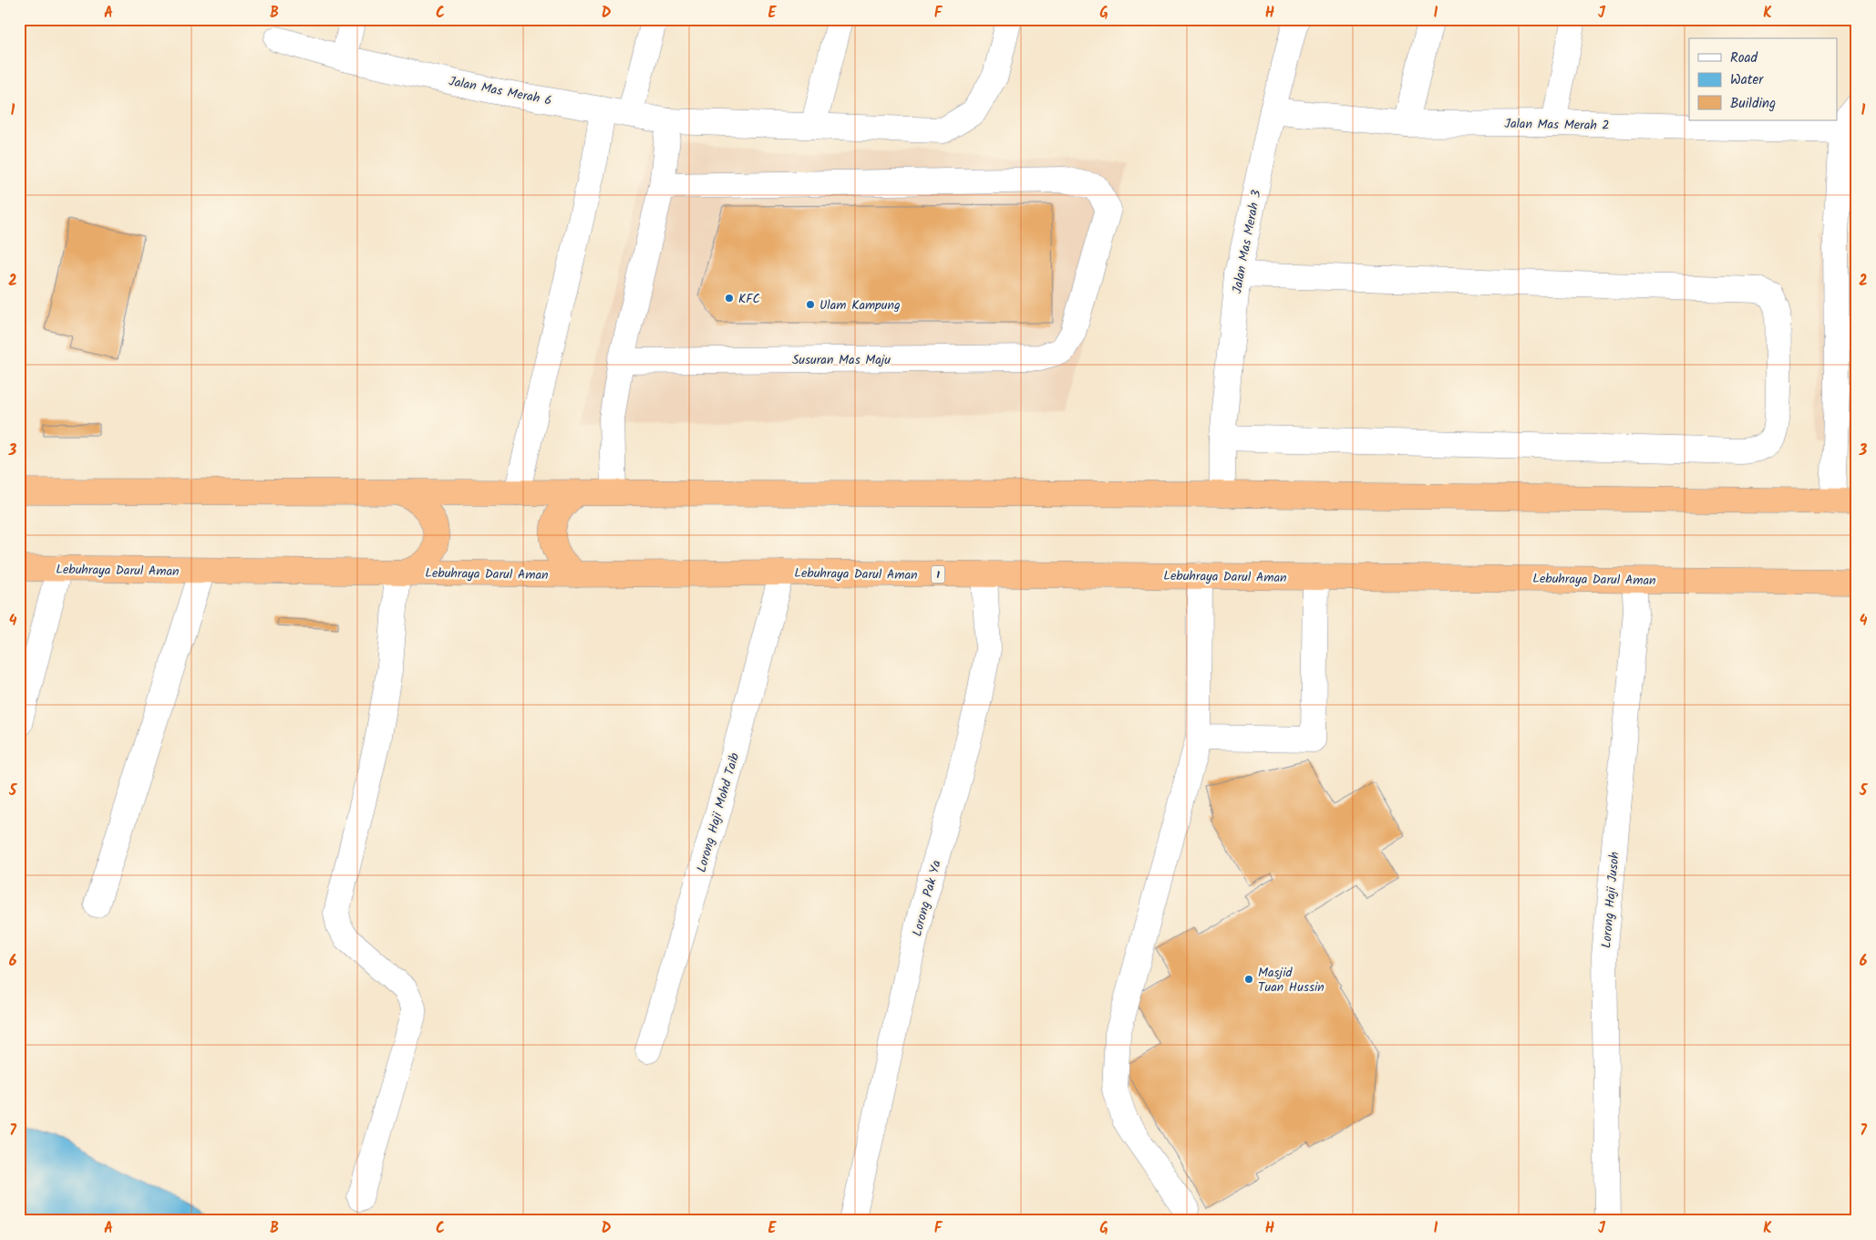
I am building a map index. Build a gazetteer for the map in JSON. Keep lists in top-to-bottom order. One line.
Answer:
{"streets":{"highway":["Lebuhraya Darul Aman","1"],"street":["Jalan Mas Merah 6","Jalan Mas Merah 2","Jalan Mas Merah 3","Susuran Mas Maju","Lorong Haji Mohd Taib","Lorong Pak Ya","Lorong Haji Jusoh"]},"crossings":[["Jalan Mas Merah 2","Jalan Mas Merah 3"],["Lebuhraya Darul Aman","Lorong Haji Mohd Taib"],["Lebuhraya Darul Aman","Lorong Pak Ya"],["Lebuhraya Darul Aman","Lorong Haji Jusoh"]],"places":["KFC","Ulam Kampung","Masjid Tuan Hussin"],"legend":["Road","Water","Building"],"grid":{"columns":["A","B","C","D","E","F","G","H","I","J","K"],"rows":["1","2","3","4","5","6","7"]}}
